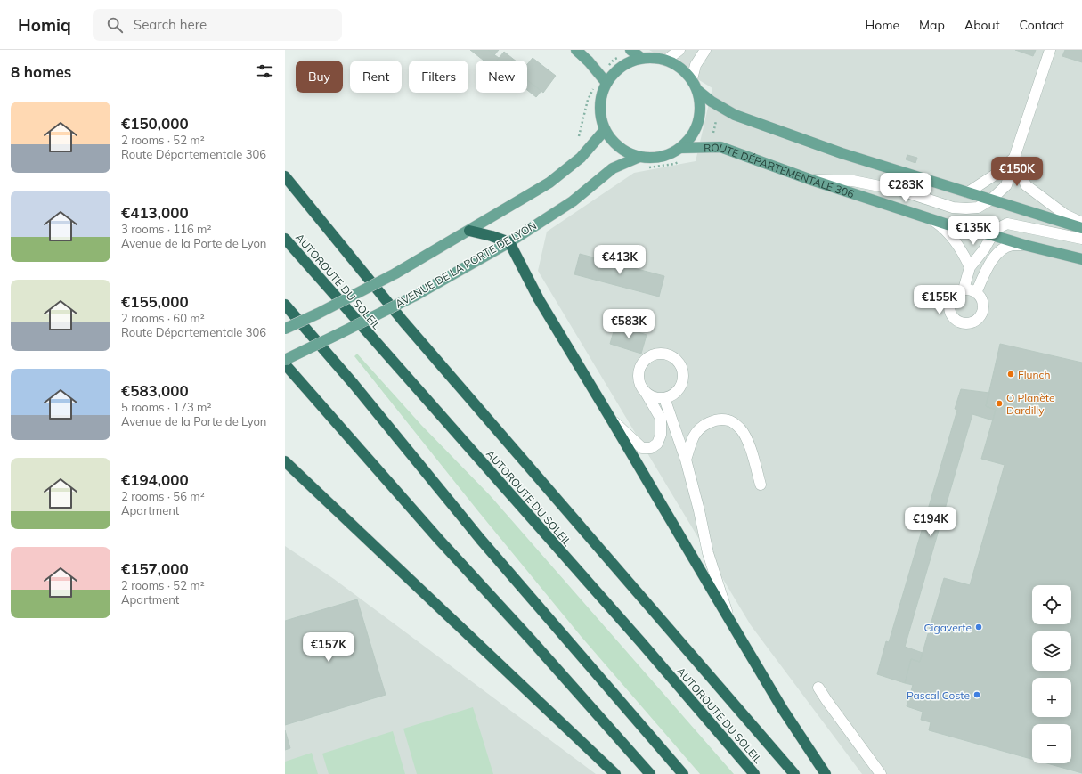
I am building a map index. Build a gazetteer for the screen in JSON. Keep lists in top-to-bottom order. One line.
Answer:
{"streets":{"highway":["AUTOROUTE DU SOLEIL"],"main road":["ROUTE DÉPARTEMENTALE 306","AVENUE DE LA PORTE DE LYON"]},"crossings":[["ROUTE DÉPARTEMENTALE 306","AVENUE DE LA PORTE DE LYON"]],"places":["Flunch","O Planète Dardilly","Cigaverte","Pascal Coste"],"page":{"header":"Homiq","search":"Search here","nav":["Home","Map","About","Contact"],"heading":"8 homes","chip":["Buy","Rent","Filters","New"],"list":[{"name":"€150,000","note":"2 rooms · 52 m² · Route Départementale 306"},{"name":"€413,000","note":"3 rooms · 116 m² · Avenue de la Porte de Lyon"},{"name":"€155,000","note":"2 rooms · 60 m² · Route Départementale 306"},{"name":"€583,000","note":"5 rooms · 173 m² · Avenue de la Porte de Lyon"},{"name":"€194,000","note":"2 rooms · 56 m² · Apartment"},{"name":"€157,000","note":"2 rooms · 52 m² · Apartment"}],"price":["€150K","€283K","€135K","€413K","€155K","€583K","€194K","€157K"],"map_buttons":["+","−"]}}
